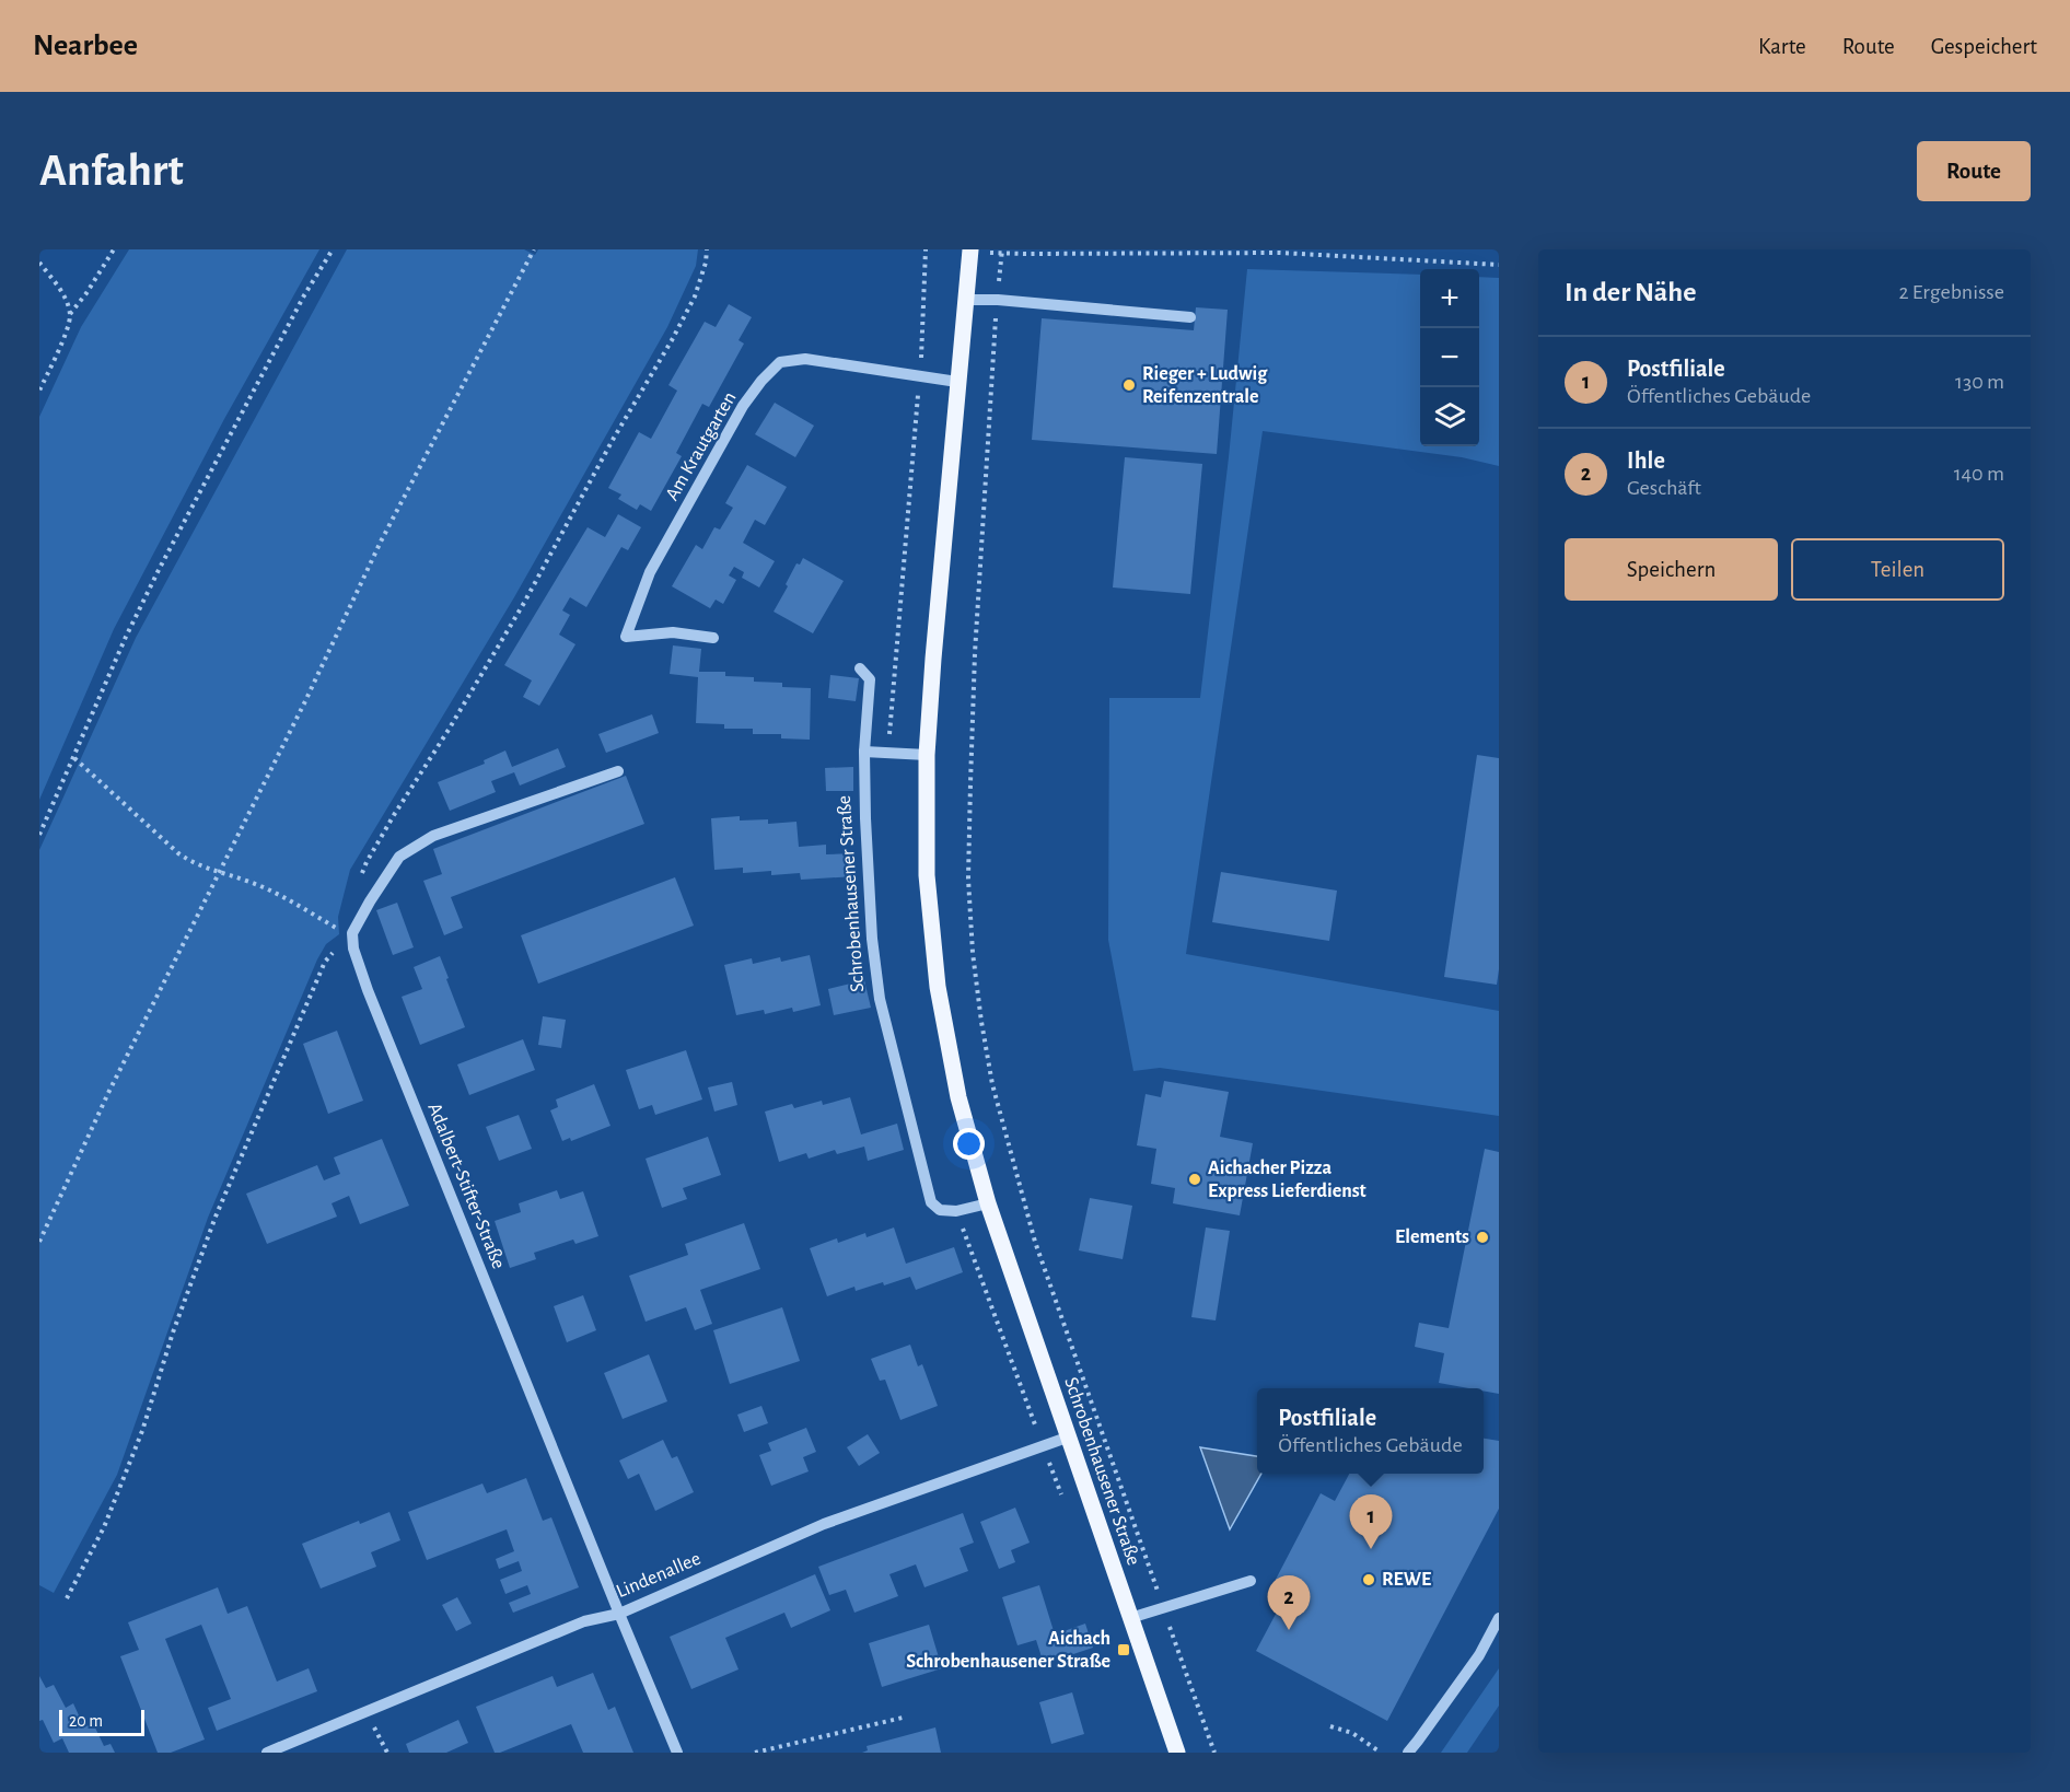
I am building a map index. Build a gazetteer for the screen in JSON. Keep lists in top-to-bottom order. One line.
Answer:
{"streets":{"main road":["Schrobenhausener Straße"],"street":["Am Krautgarten","Adalbert-Stifter-Straße","Lindenallee"]},"crossings":[["Am Krautgarten","Schrobenhausener Straße"],["Schrobenhausener Straße","Lindenallee"],["Adalbert-Stifter-Straße","Lindenallee"]],"places":{"other":["Rieger + Ludwig Reifenzentrale","Aichacher Pizza Express Lieferdienst","Elements","REWE"],"transit":["Aichach Schrobenhausener Straße"]},"scale_bar":"20 m","page":{"header":"Nearbee","nav":["Karte","Route","Gespeichert"],"buttons":["Route",["Speichern","Teilen"]],"title":"Anfahrt","heading":["In der Nähe","2 Ergebnisse"],"map_buttons":["+","−"],"list":[{"mark":"1","name":"Postfiliale","note":"Öffentliches Gebäude","value":"130 m"},{"mark":"2","name":"Ihle","note":"Geschäft","value":"140 m"}],"popup":["Postfiliale","Öffentliches Gebäude"],"pins":["1","2"],"scale":"20 m"}}
